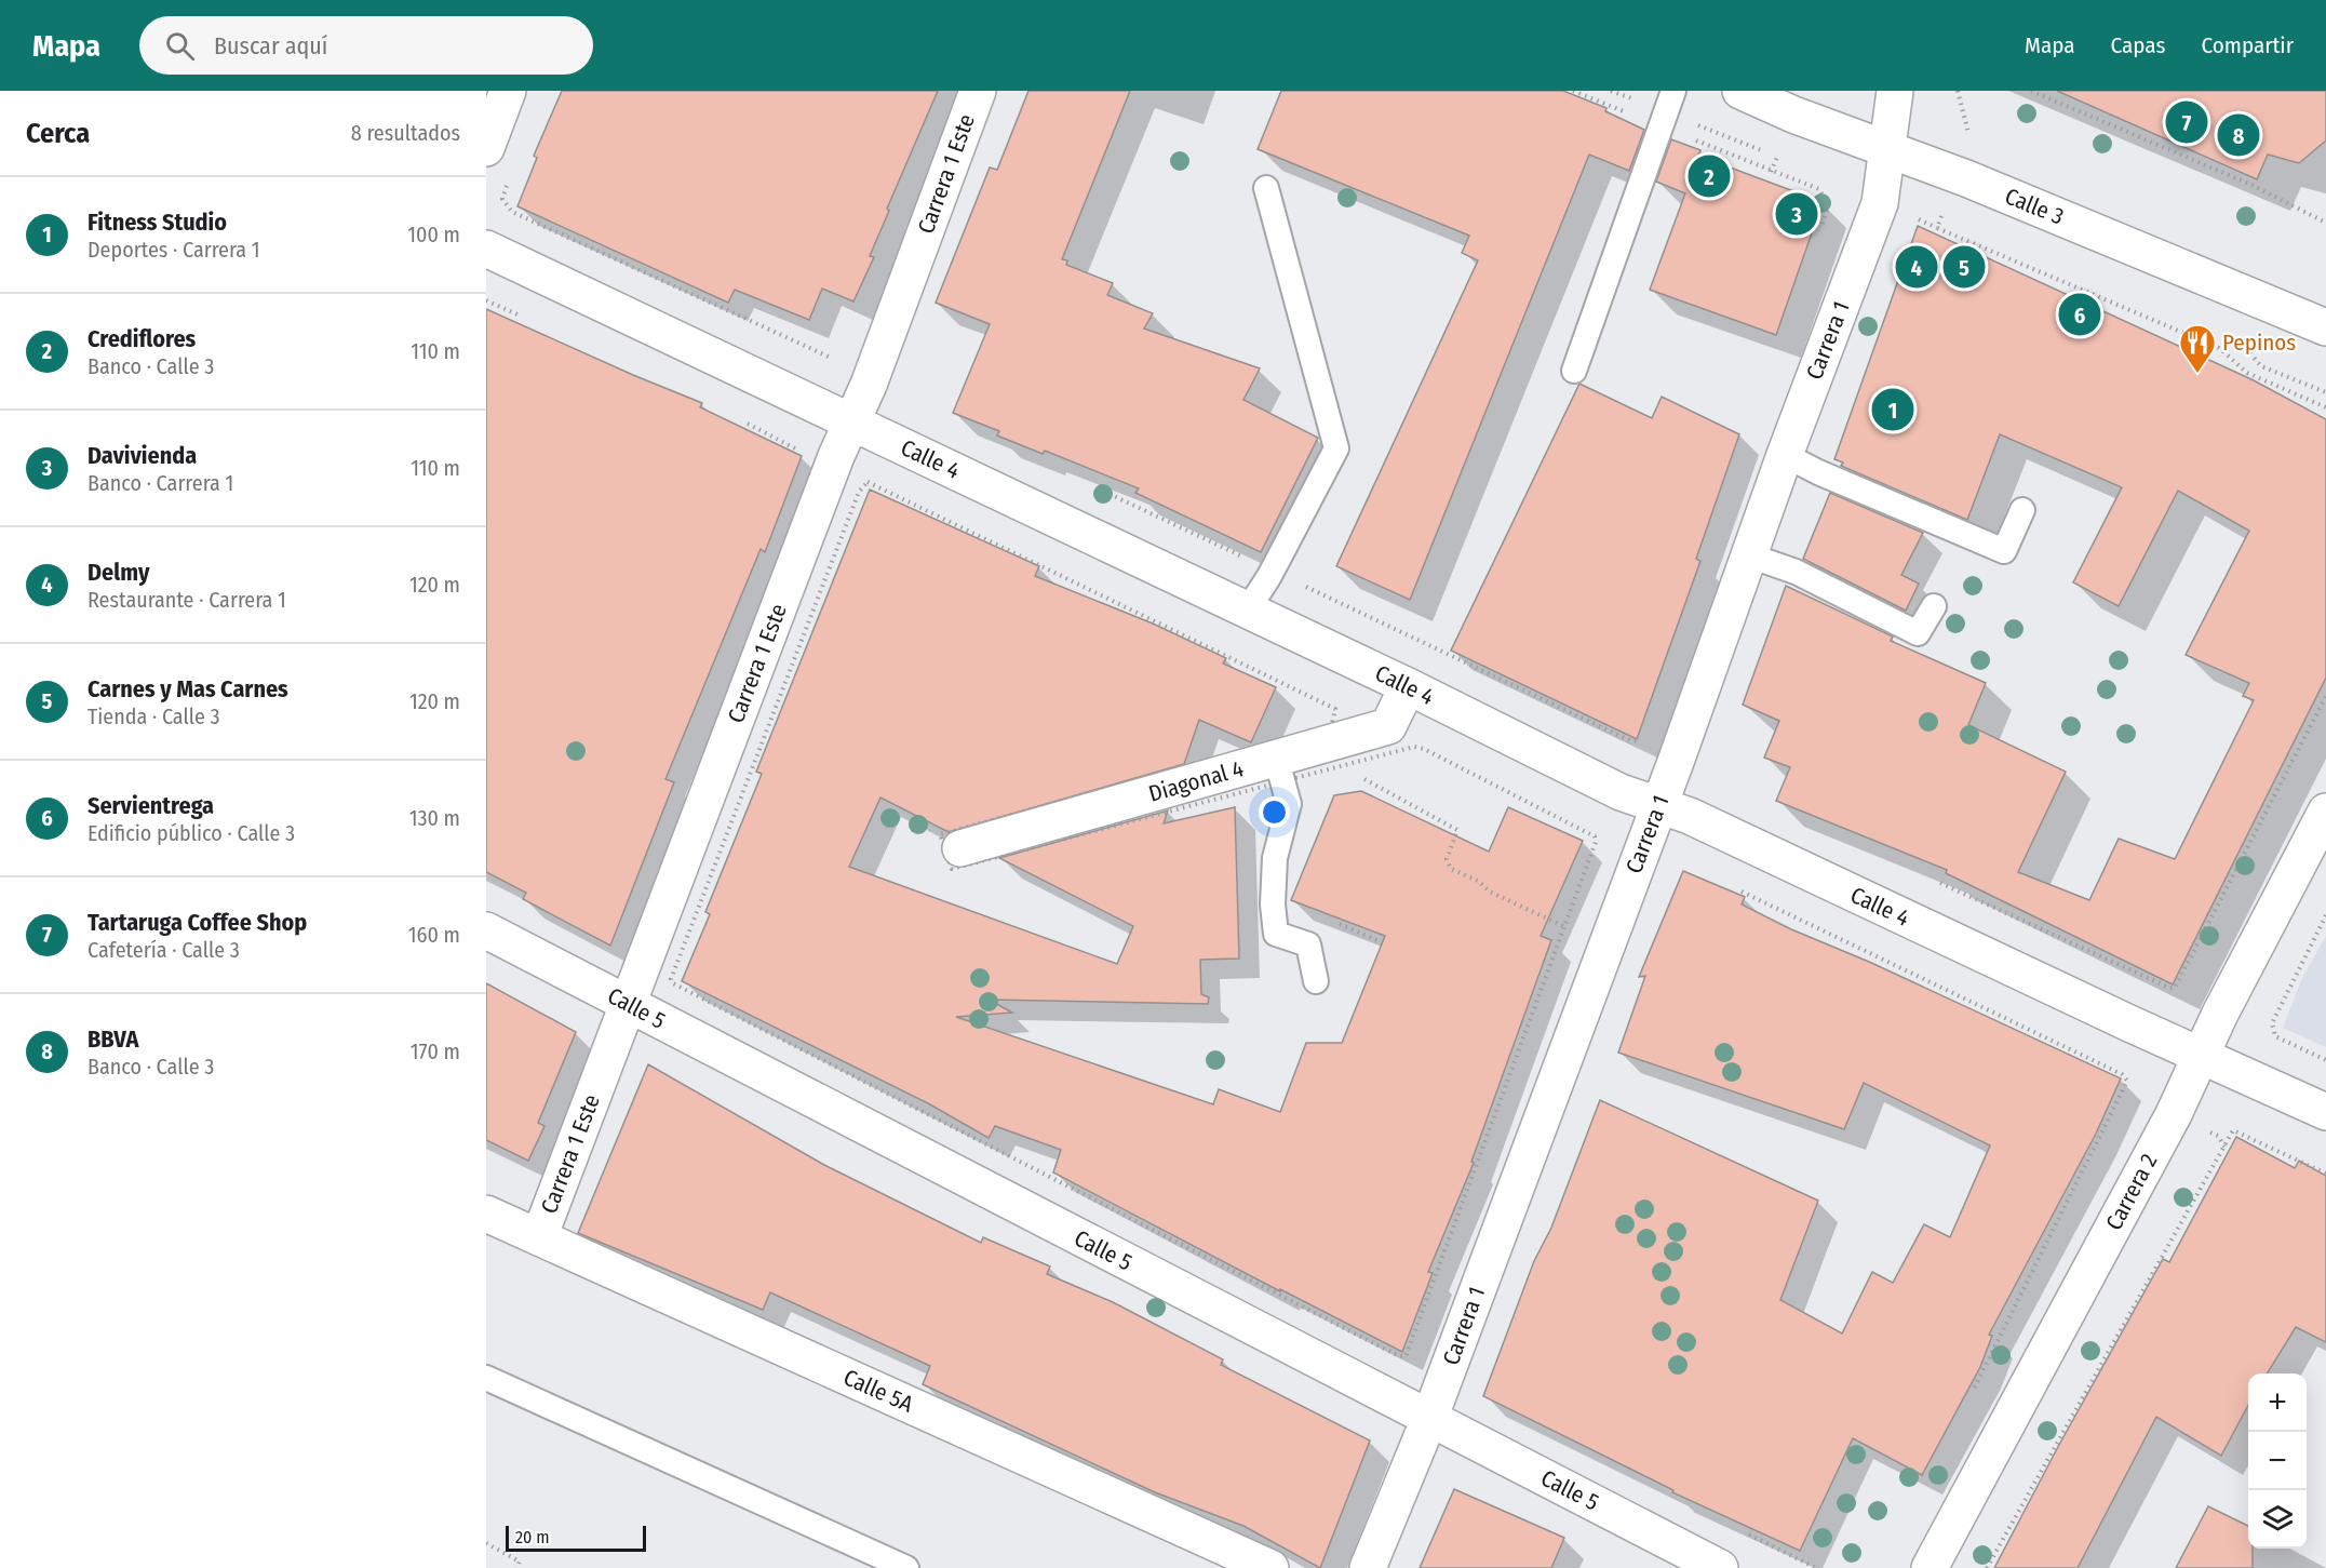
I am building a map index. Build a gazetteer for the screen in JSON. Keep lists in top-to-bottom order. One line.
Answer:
{"streets":{"street":["Carrera 1 Este","Calle 3","Carrera 1","Calle 4","Diagonal 4","Calle 5","Carrera 2","Calle 5A"]},"crossings":[["Carrera 1 Este","Calle 4"],["Carrera 1 Este","Calle 5"],["Carrera 1 Este","Calle 5A"],["Calle 3","Carrera 1"],["Carrera 1","Calle 4"],["Carrera 1","Calle 5"],["Calle 4","Diagonal 4"],["Calle 4","Carrera 2"]],"places":{"restaurant":["Pepinos"]},"scale_bar":"20 m","page":{"header":"Mapa","search":"Buscar aquí","nav":["Mapa","Capas","Compartir"],"heading":["Cerca","8 resultados"],"pins":["7","8","2","3","4","5","6","1"],"list":[{"mark":"1","name":"Fitness Studio","note":"Deportes · Carrera 1","value":"100 m"},{"mark":"2","name":"Crediflores","note":"Banco · Calle 3","value":"110 m"},{"mark":"3","name":"Davivienda","note":"Banco · Carrera 1","value":"110 m"},{"mark":"4","name":"Delmy","note":"Restaurante · Carrera 1","value":"120 m"},{"mark":"5","name":"Carnes y Mas Carnes","note":"Tienda · Calle 3","value":"120 m"},{"mark":"6","name":"Servientrega","note":"Edificio público · Calle 3","value":"130 m"},{"mark":"7","name":"Tartaruga Coffee Shop","note":"Cafetería · Calle 3","value":"160 m"},{"mark":"8","name":"BBVA","note":"Banco · Calle 3","value":"170 m"}],"map_buttons":["+","−"],"scale":"20 m"}}
